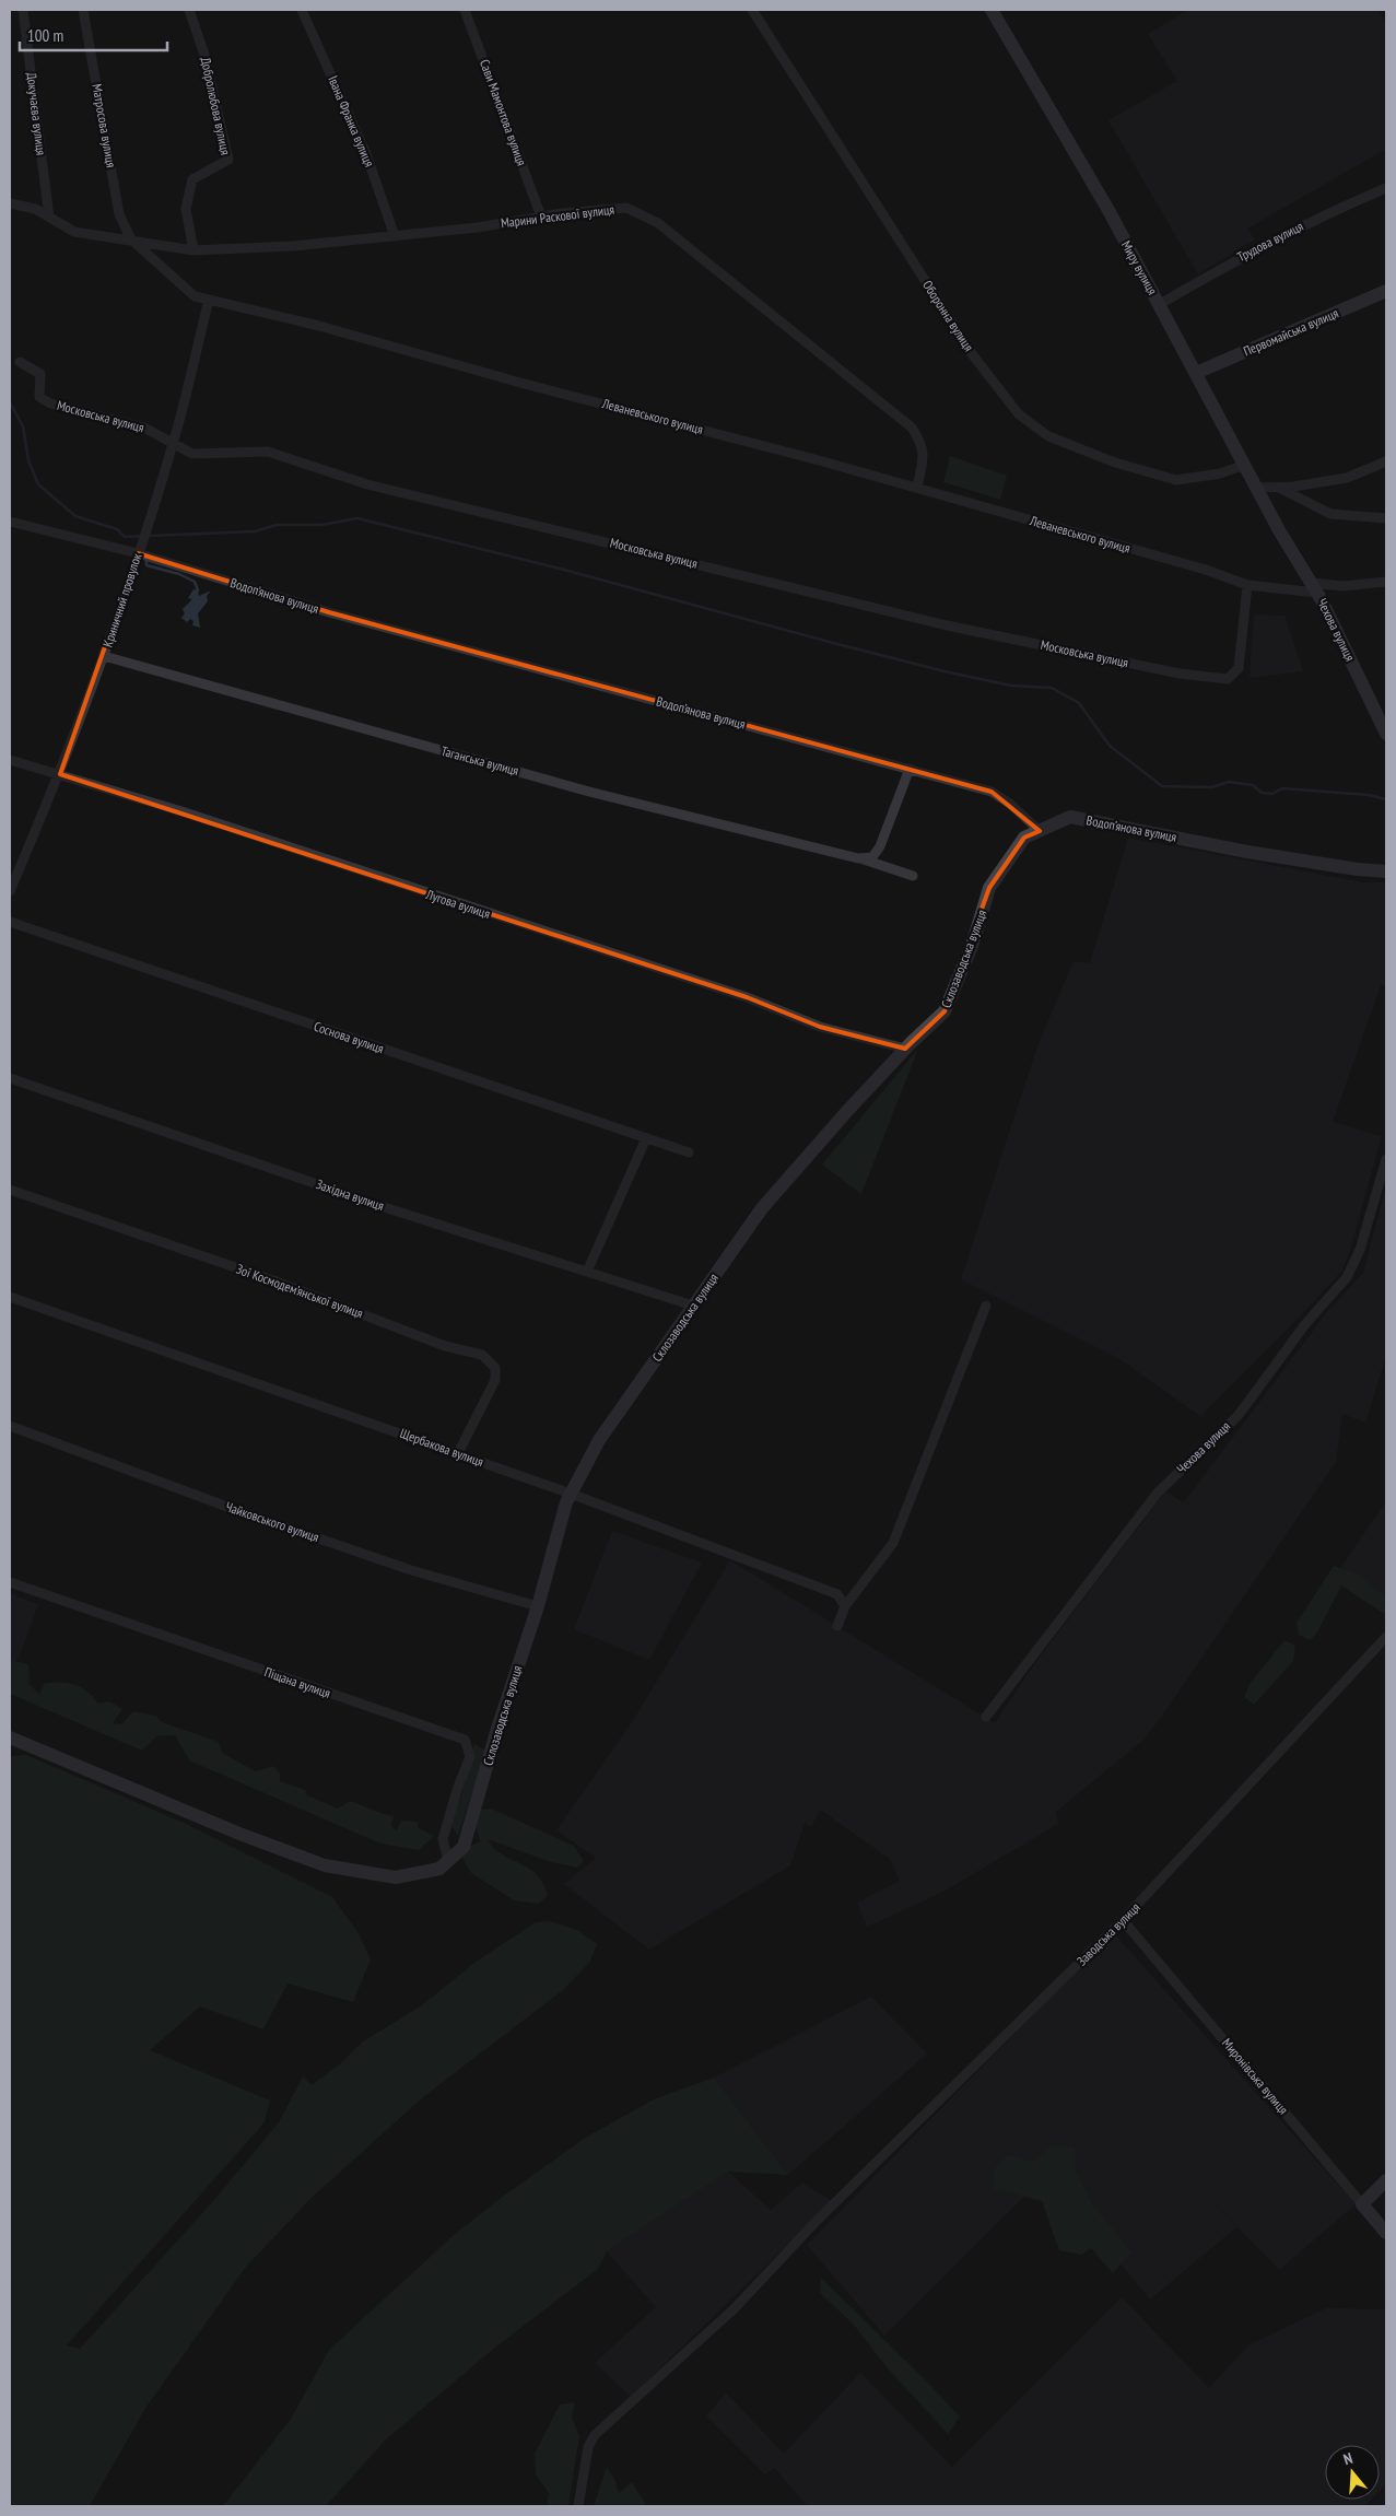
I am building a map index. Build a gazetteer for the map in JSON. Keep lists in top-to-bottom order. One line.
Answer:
{"streets":{"street":["Добролюбова вулиця","Сави Мамонтова вулиця","Докучаєва вулиця","Івана Франка вулиця","Матросова вулиця","Марини Раскової вулиця","Трудова вулиця","Миру вулиця","Оборонна вулиця","Первомайська вулиця","Московська вулиця","Леваневського вулиця","Водоп’янова вулиця","Криничний провулок","Чехова вулиця","Таганська вулиця","Лугова вулиця","Склозаводська вулиця","Соснова вулиця","Західна вулиця","Зої Космодем’янської вулиця","Щербакова вулиця","Чайковського вулиця","Піщана вулиця","Заводська вулиця","Миронівська вулиця"]},"crossings":[["Добролюбова вулиця","Марини Раскової вулиця"],["Сави Мамонтова вулиця","Марини Раскової вулиця"],["Івана Франка вулиця","Марини Раскової вулиця"],["Матросова вулиця","Марини Раскової вулиця"],["Матросова вулиця","Леваневського вулиця"],["Марини Раскової вулиця","Леваневського вулиця"],["Трудова вулиця","Миру вулиця"],["Миру вулиця","Оборонна вулиця"],["Миру вулиця","Первомайська вулиця"],["Миру вулиця","Чехова вулиця"],["Московська вулиця","Леваневського вулиця"],["Московська вулиця","Криничний провулок"],["Леваневського вулиця","Криничний провулок"],["Леваневського вулиця","Чехова вулиця"],["Водоп’янова вулиця","Криничний провулок"],["Водоп’янова вулиця","Склозаводська вулиця"],["Криничний провулок","Таганська вулиця"],["Криничний провулок","Лугова вулиця"],["Лугова вулиця","Склозаводська вулиця"],["Склозаводська вулиця","Західна вулиця"],["Склозаводська вулиця","Щербакова вулиця"],["Склозаводська вулиця","Чайковського вулиця"],["Склозаводська вулиця","Піщана вулиця"],["Зої Космодем’янської вулиця","Щербакова вулиця"],["Заводська вулиця","Миронівська вулиця"]],"scale_bar":"100 m","north":"top"}
